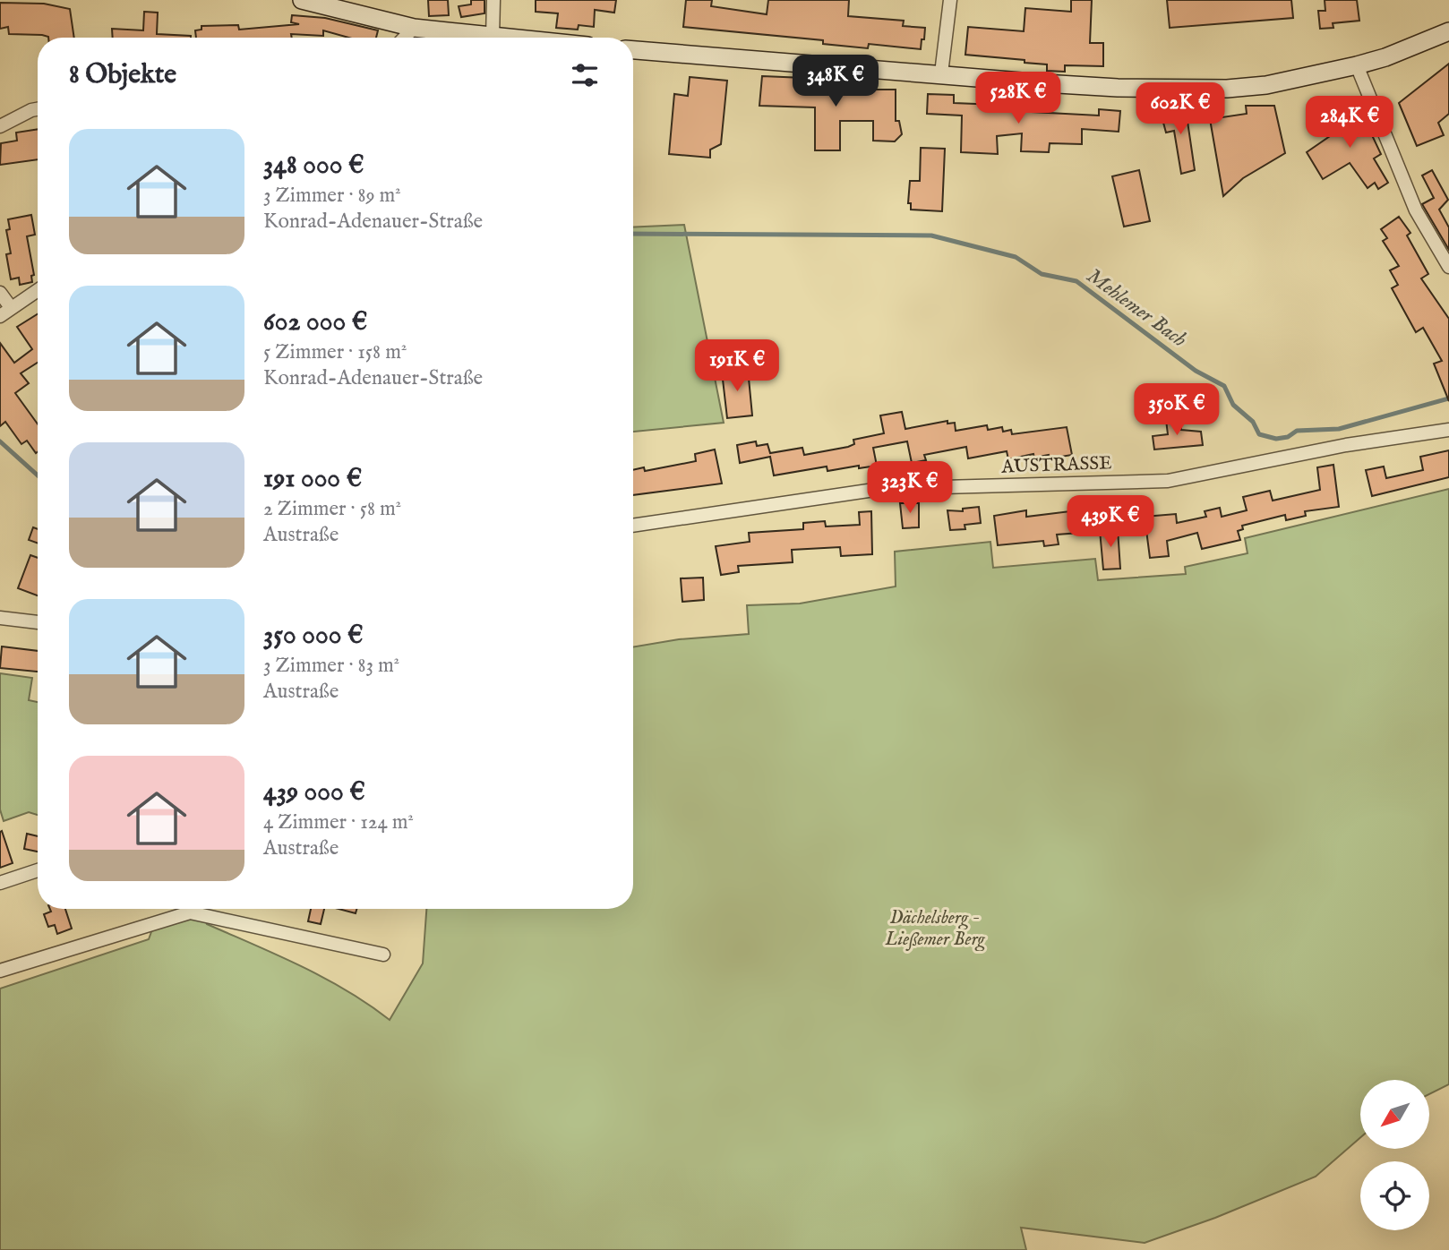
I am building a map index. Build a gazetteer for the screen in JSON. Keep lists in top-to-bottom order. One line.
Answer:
{"streets":{"street":["AUSTRASSE"]},"water":["Mehlemer Bach"],"parks":["Dächelsberg - Ließemer Berg"],"north":"bottom left","page":{"heading":"8 Objekte","price":["348K €","528K €","602K €","284K €","191K €","350K €","323K €","439K €"],"list":[{"name":"348 000 €","note":"3 Zimmer · 89 m² · Konrad-Adenauer-Straße"},{"name":"602 000 €","note":"5 Zimmer · 158 m² · Konrad-Adenauer-Straße"},{"name":"191 000 €","note":"2 Zimmer · 58 m² · Austraße"},{"name":"350 000 €","note":"3 Zimmer · 83 m² · Austraße"},{"name":"439 000 €","note":"4 Zimmer · 124 m² · Austraße"}]}}
